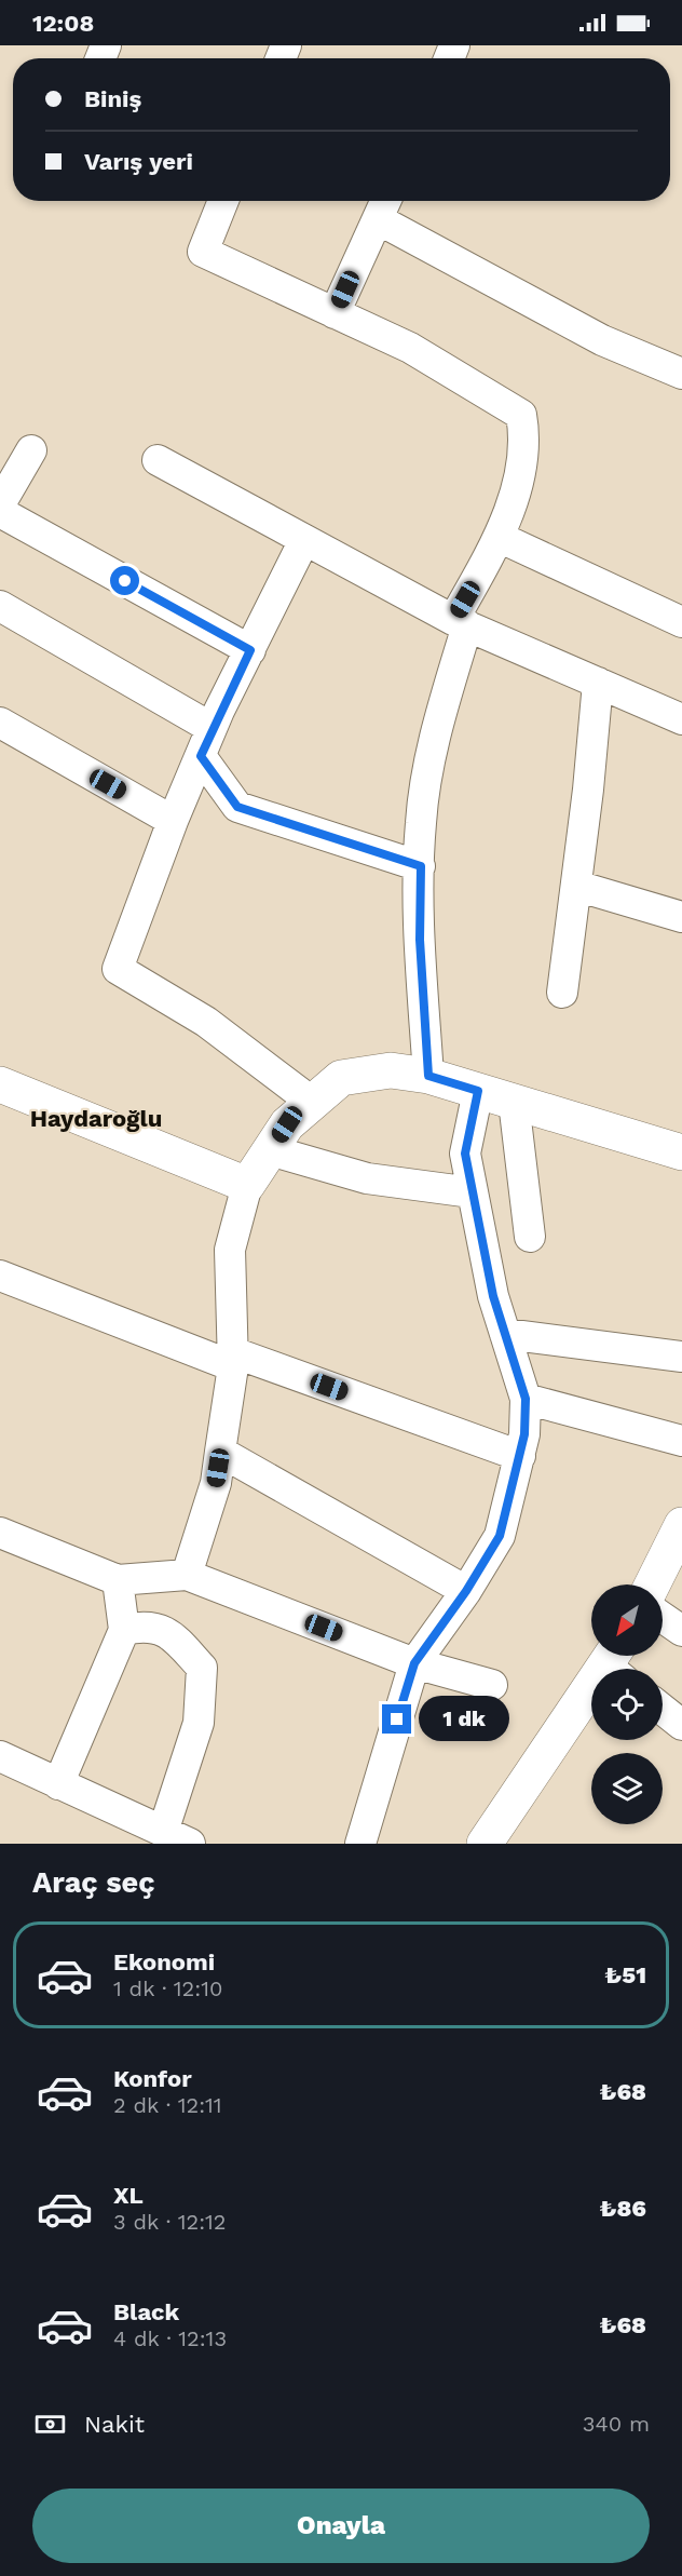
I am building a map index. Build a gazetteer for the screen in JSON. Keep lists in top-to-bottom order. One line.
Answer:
{"districts":["Haydaroğlu"],"north":"bottom left","page":{"status":"12:08","banner":["Biniş","Varış yeri"],"bubble":"1 dk","heading":"Araç seç","list":[{"name":"Ekonomi","note":"1 dk · 12:10","value":"₺51"},{"name":"Konfor","note":"2 dk · 12:11","value":"₺68"},{"name":"XL","note":"3 dk · 12:12","value":"₺86"},{"name":"Black","note":"4 dk · 12:13","value":"₺68"}],"pay":["Nakit","340 m"],"buttons":"Onayla"}}
